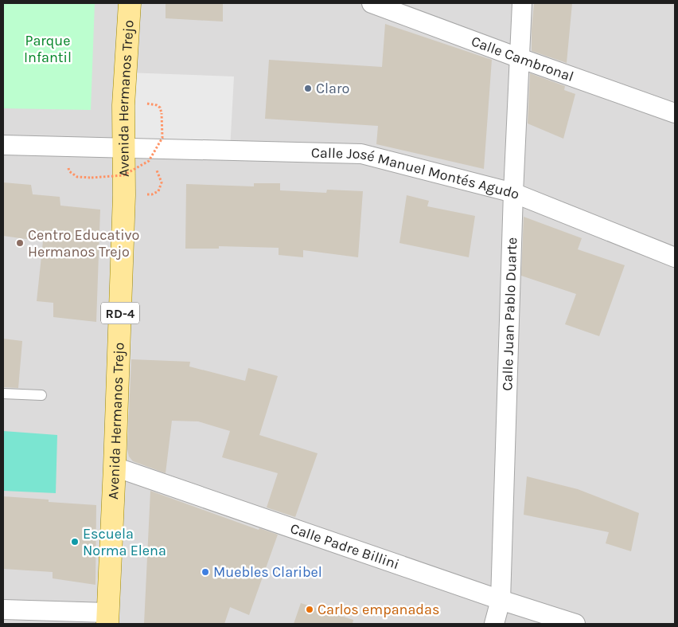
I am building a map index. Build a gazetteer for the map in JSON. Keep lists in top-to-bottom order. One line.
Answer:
{"streets":{"main road":["Avenida Hermanos Trejo","RD-4"],"street":["Calle Cambronal","Calle José Manuel Montés Agudo","Calle Juan Pablo Duarte","Calle Padre Billini"]},"crossings":[["Calle Cambronal","Calle Juan Pablo Duarte"],["Avenida Hermanos Trejo","Calle José Manuel Montés Agudo"],["Avenida Hermanos Trejo","Calle Padre Billini"],["Calle José Manuel Montés Agudo","Calle Juan Pablo Duarte"],["Calle Juan Pablo Duarte","Calle Padre Billini"]],"parks":["Parque Infantil"],"places":["Claro","Centro Educativo Hermanos Trejo","Escuela Norma Elena","Muebles Claribel","Carlos empanadas"]}
